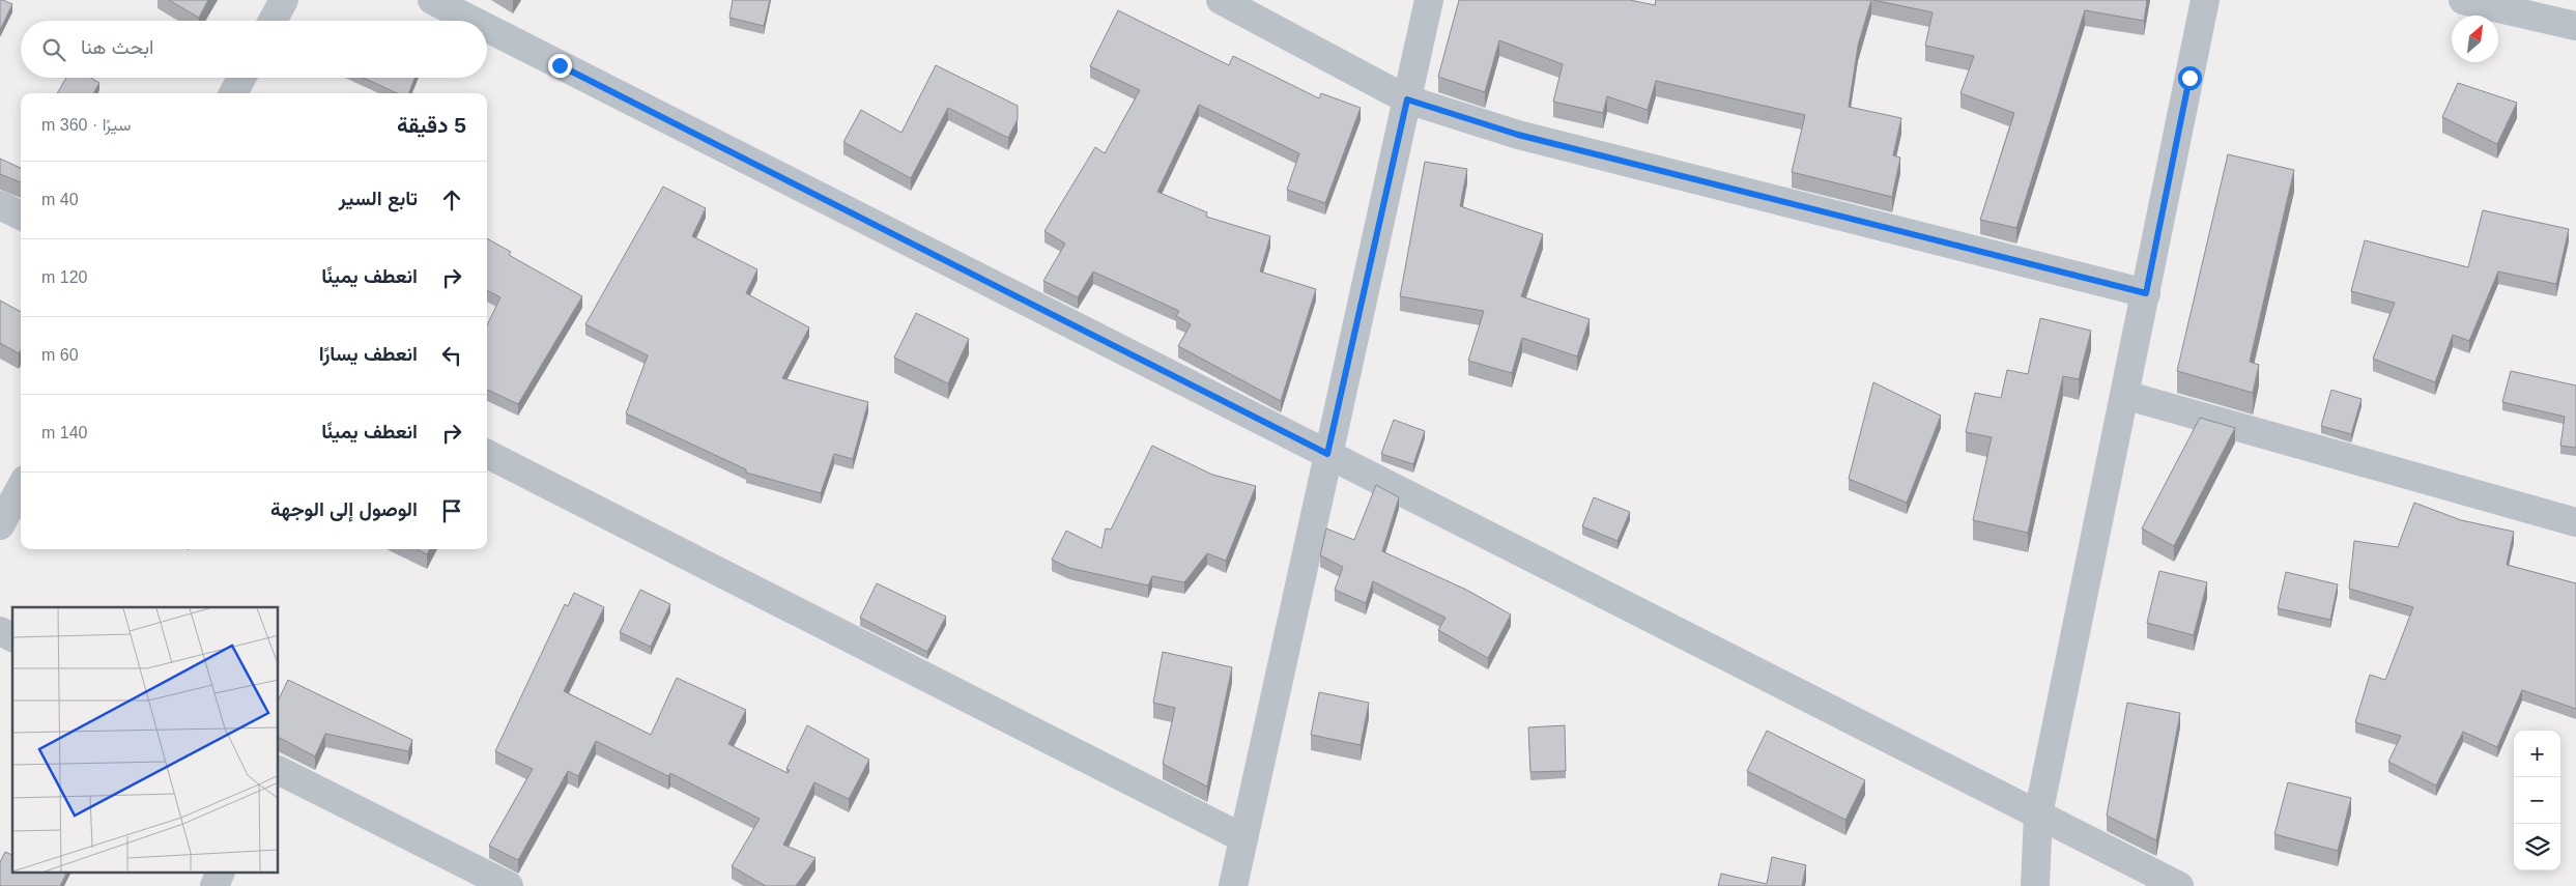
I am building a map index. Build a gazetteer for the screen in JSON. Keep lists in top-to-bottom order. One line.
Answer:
{"north":"top right","page":{"search":"ابحث هنا","heading":["5 دقيقة","سيرًا · 360 m"],"list":[["تابع السير","40 m"],["انعطف يمينًا","120 m"],["انعطف يسارًا","60 m"],["انعطف يمينًا","140 m"],"الوصول إلى الوجهة"],"map_buttons":["+","−"]}}
